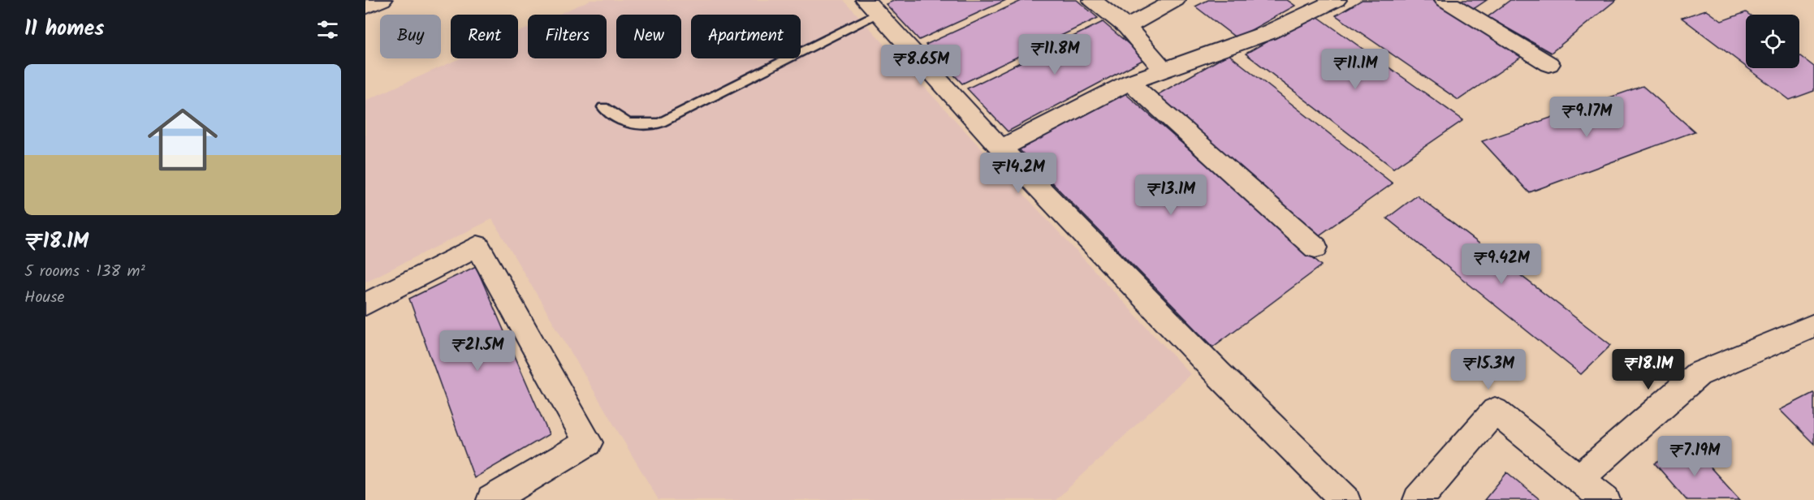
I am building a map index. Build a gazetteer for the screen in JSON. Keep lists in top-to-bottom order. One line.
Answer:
{"page":{"heading":"11 homes","chip":["Buy","Rent","Filters","New","Apartment"],"price":["₹11.8M","₹8.65M","₹11.1M","₹9.17M","₹14.2M","₹13.1M","₹9.42M","₹21.5M","₹15.3M","₹18.1M","₹7.19M"],"list":[{"name":"₹18.1M","note":"5 rooms · 138 m² · House"}]}}
